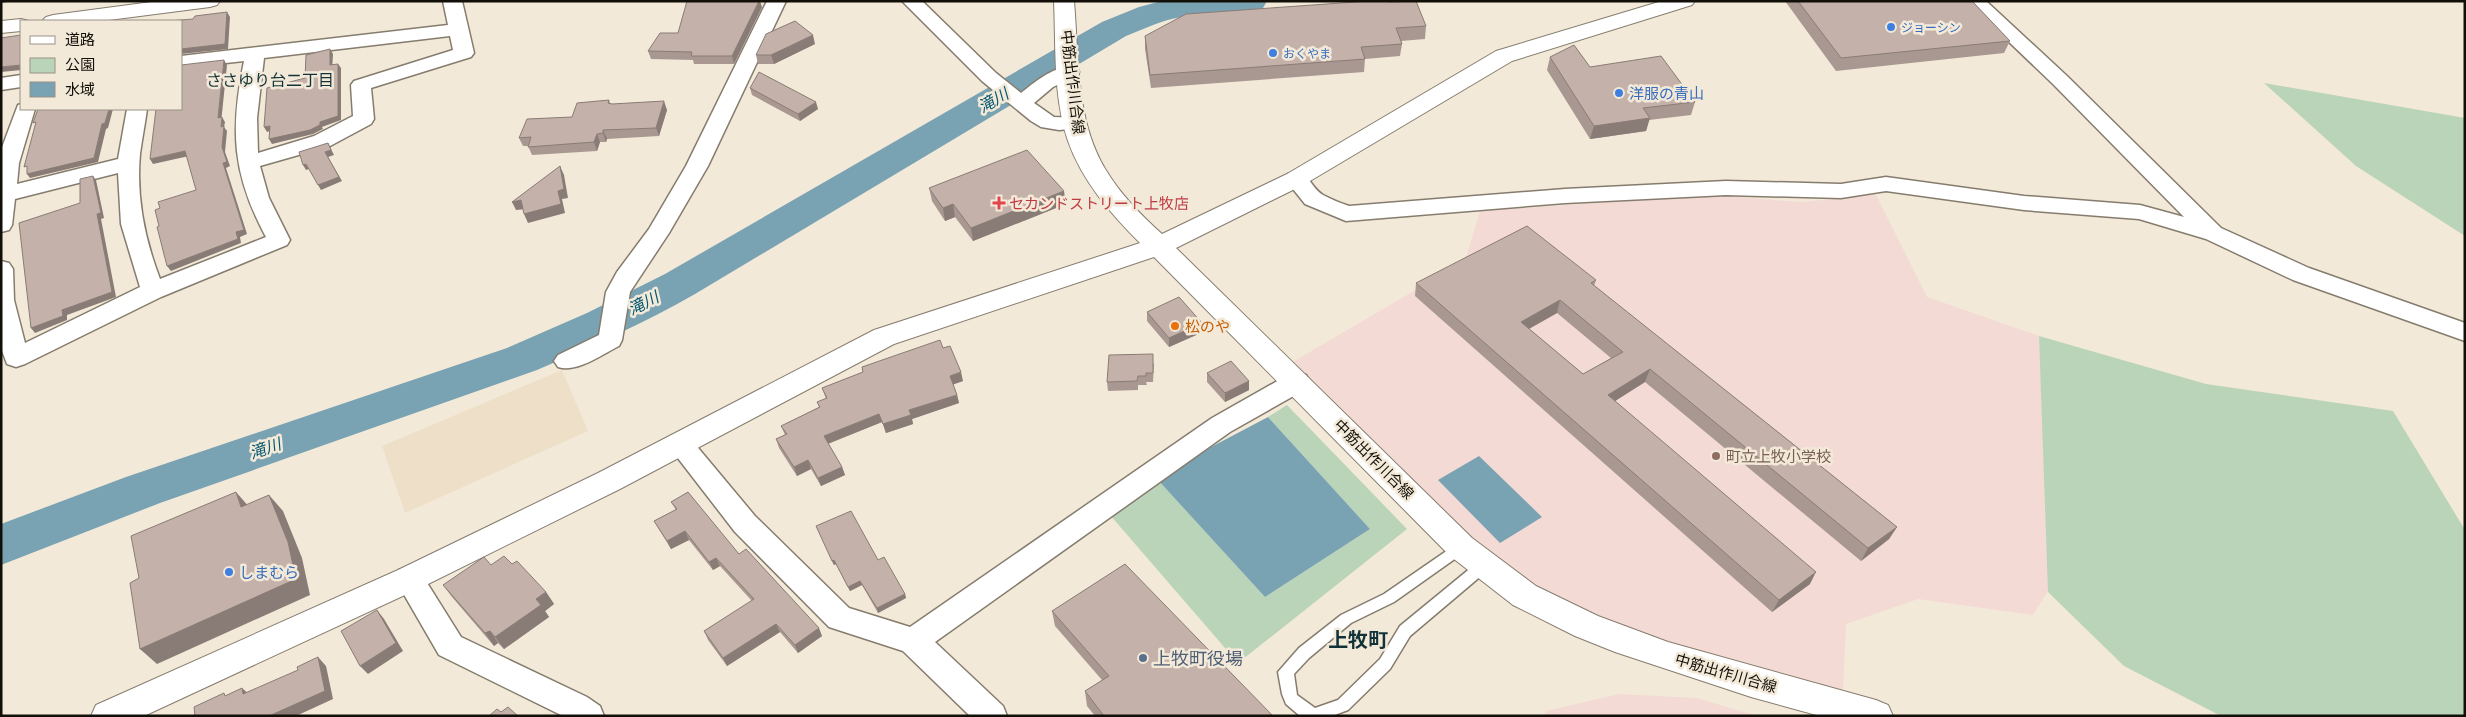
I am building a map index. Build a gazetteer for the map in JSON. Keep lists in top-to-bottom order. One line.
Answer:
{"streets":{"street":["中筋出作川合線"]},"districts":["ささゆり台二丁目","上牧町"],"water":["滝川"],"places":{"other":["ジョーシン","おくやま","洋服の青山","松のや","町立上牧小学校","しまむら","上牧町役場"],"health":["セカンドストリート上牧店"]},"legend":["道路","公園","水域"]}
